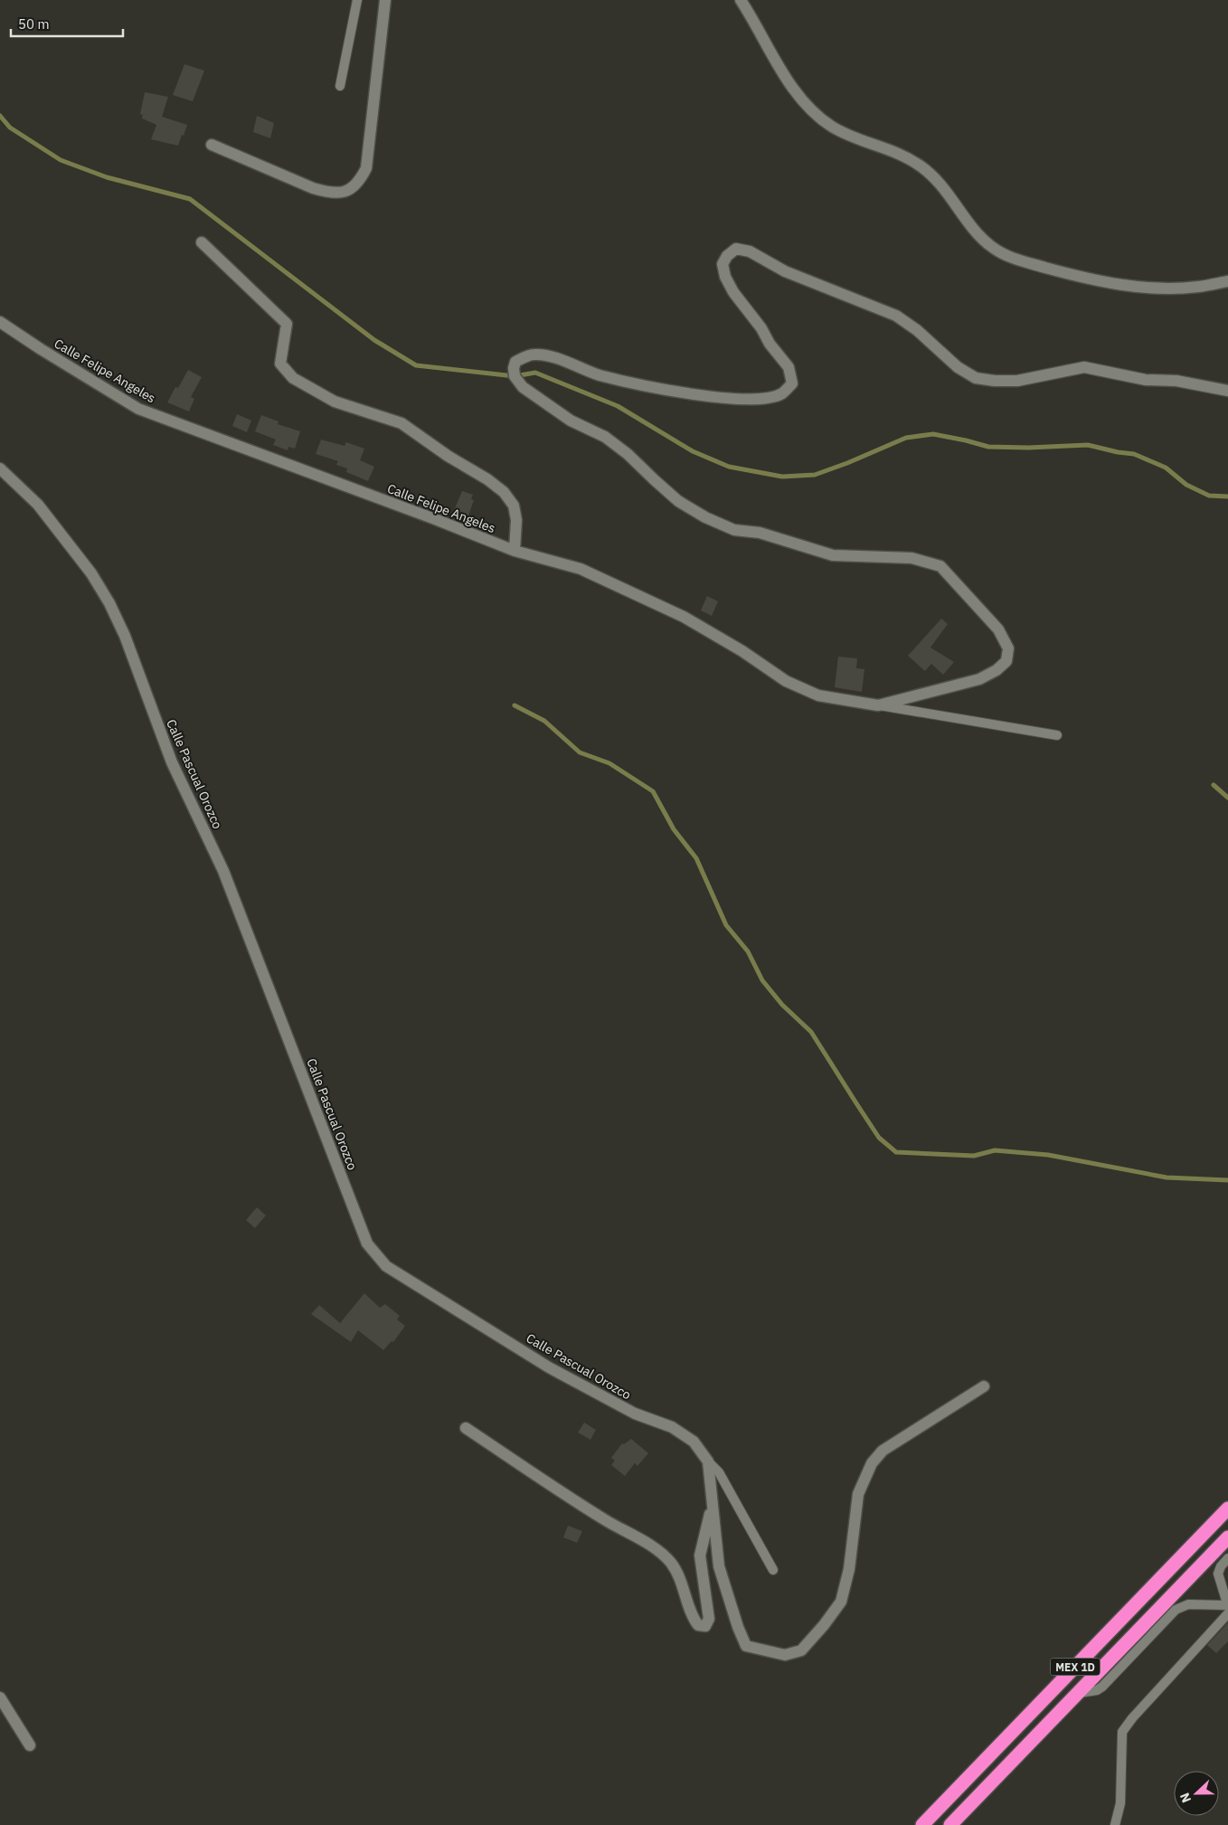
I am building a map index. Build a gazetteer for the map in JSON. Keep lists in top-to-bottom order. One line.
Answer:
{"streets":{"highway":["MEX 1D"],"street":["Calle Felipe Angeles","Calle Pascual Orozco"]},"scale_bar":"50 m","north":"left"}
